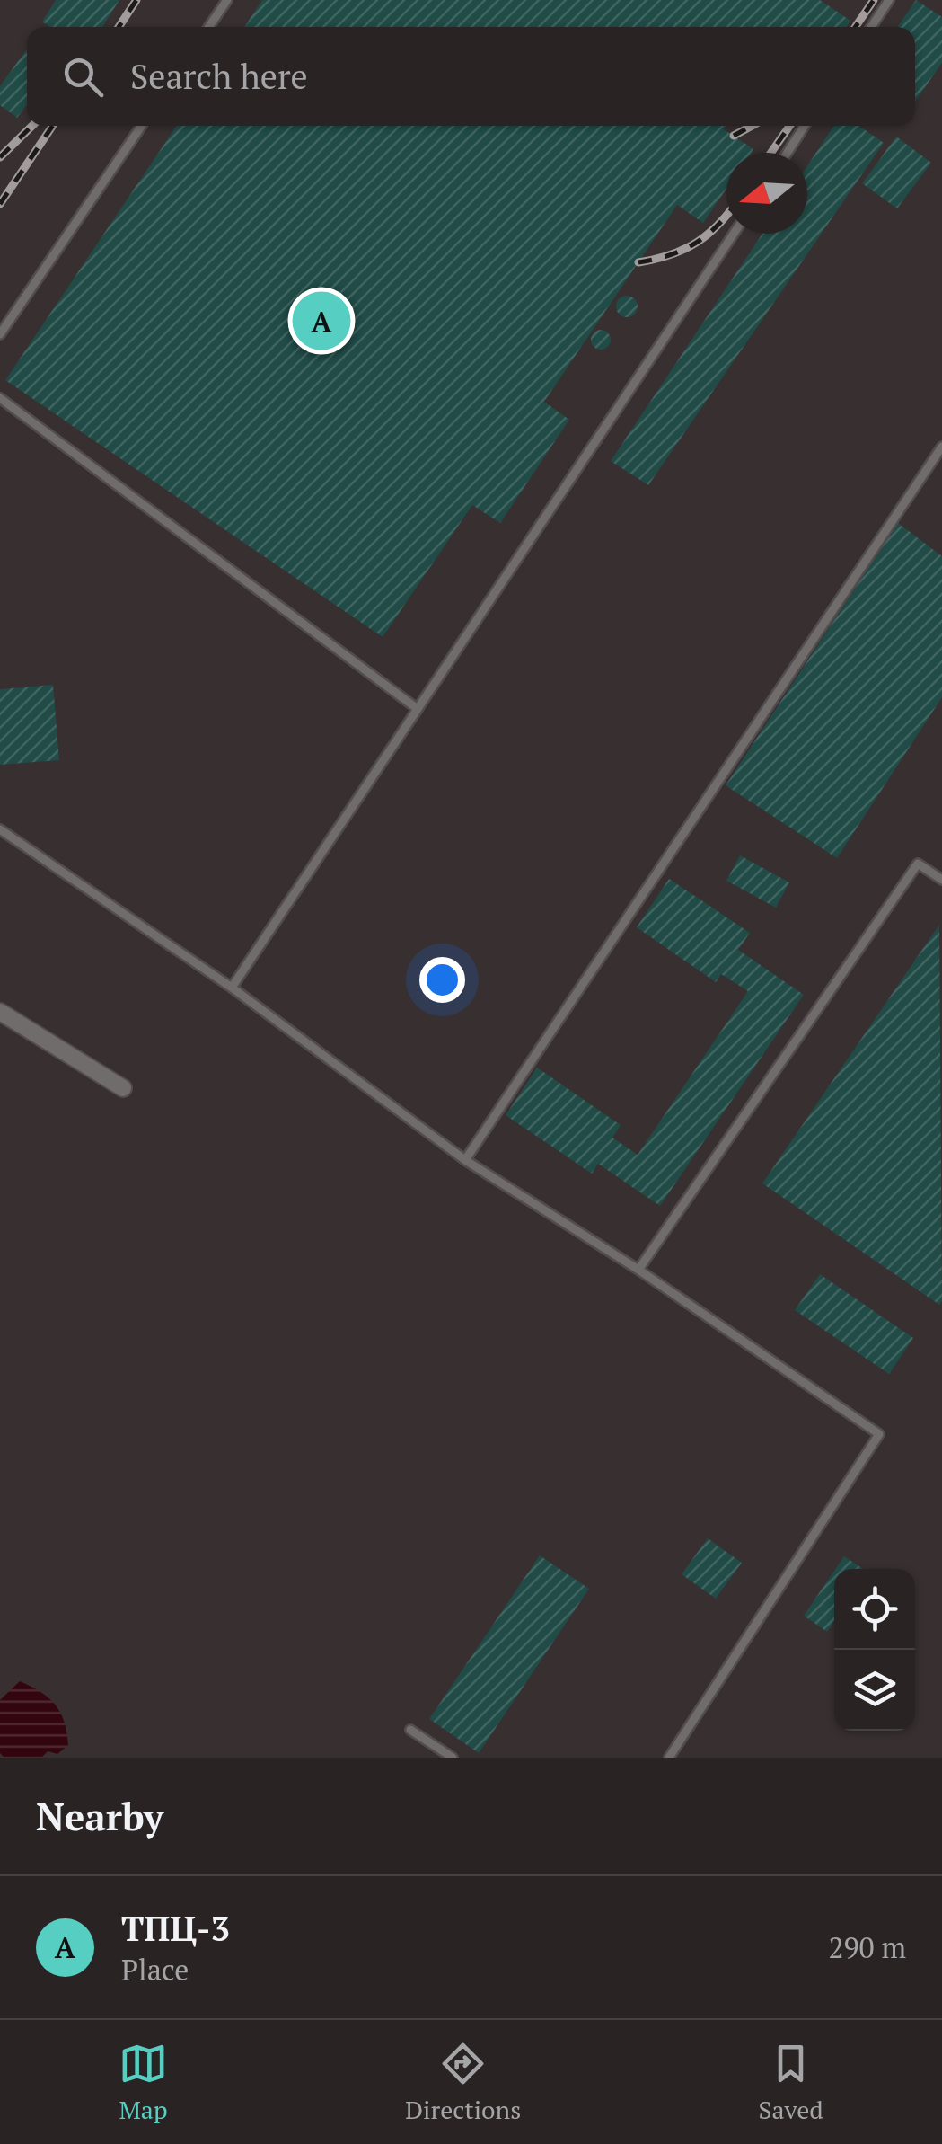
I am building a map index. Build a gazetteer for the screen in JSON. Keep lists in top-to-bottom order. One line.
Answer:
{"north":"left","page":{"search":"Search here","pins":"A","heading":"Nearby","list":[{"mark":"A","name":"ТПЦ-3","note":"Place","value":"290 m"}],"nav":["Map","Directions","Saved"]}}
